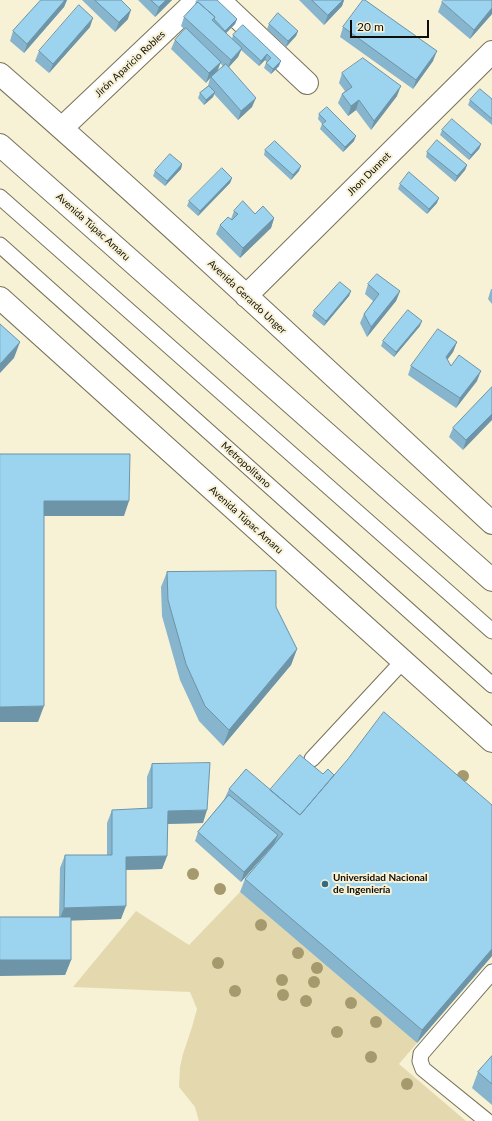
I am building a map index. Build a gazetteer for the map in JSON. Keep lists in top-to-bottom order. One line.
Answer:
{"streets":{"street":["Jirón Aparicio Robles","Jhon Dunnet","Avenida Túpac Amaru","Avenida Gerardo Unger"],"lane":["Metropolitano"]},"crossings":[["Jirón Aparicio Robles","Avenida Gerardo Unger"],["Jhon Dunnet","Avenida Gerardo Unger"]],"places":["Universidad Nacional de Ingeniería"],"scale_bar":"20 m"}
